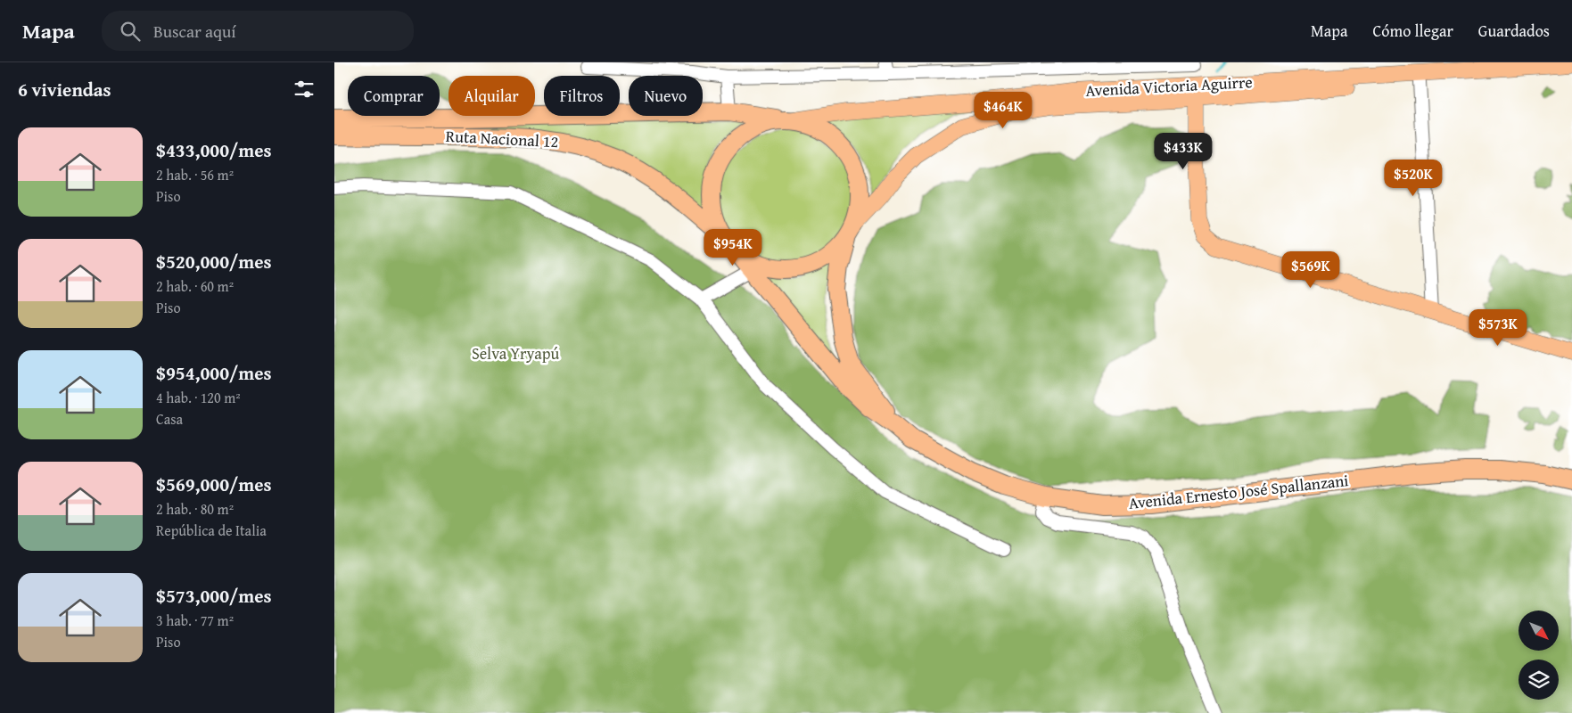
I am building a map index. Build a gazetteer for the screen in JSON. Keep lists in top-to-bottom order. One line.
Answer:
{"streets":{"highway":["Ruta Nacional 12","Avenida Ernesto José Spallanzani"],"main road":["Avenida Victoria Aguirre"]},"crossings":[["Avenida Victoria Aguirre","Ruta Nacional 12"],["Avenida Victoria Aguirre","Avenida Ernesto José Spallanzani"],["Ruta Nacional 12","Avenida Ernesto José Spallanzani"]],"parks":["Selva Yryapú"],"north":"bottom right","page":{"header":"Mapa","search":"Buscar aquí","nav":["Mapa","Cómo llegar","Guardados"],"heading":"6 viviendas","chip":["Comprar","Alquilar","Filtros","Nuevo"],"price":["$464K","$433K","$520K","$954K","$569K","$573K"],"list":[{"name":"$433,000/mes","note":"2 hab. · 56 m² · Piso"},{"name":"$520,000/mes","note":"2 hab. · 60 m² · Piso"},{"name":"$954,000/mes","note":"4 hab. · 120 m² · Casa"},{"name":"$569,000/mes","note":"2 hab. · 80 m² · República de Italia"},{"name":"$573,000/mes","note":"3 hab. · 77 m² · Piso"}]}}
